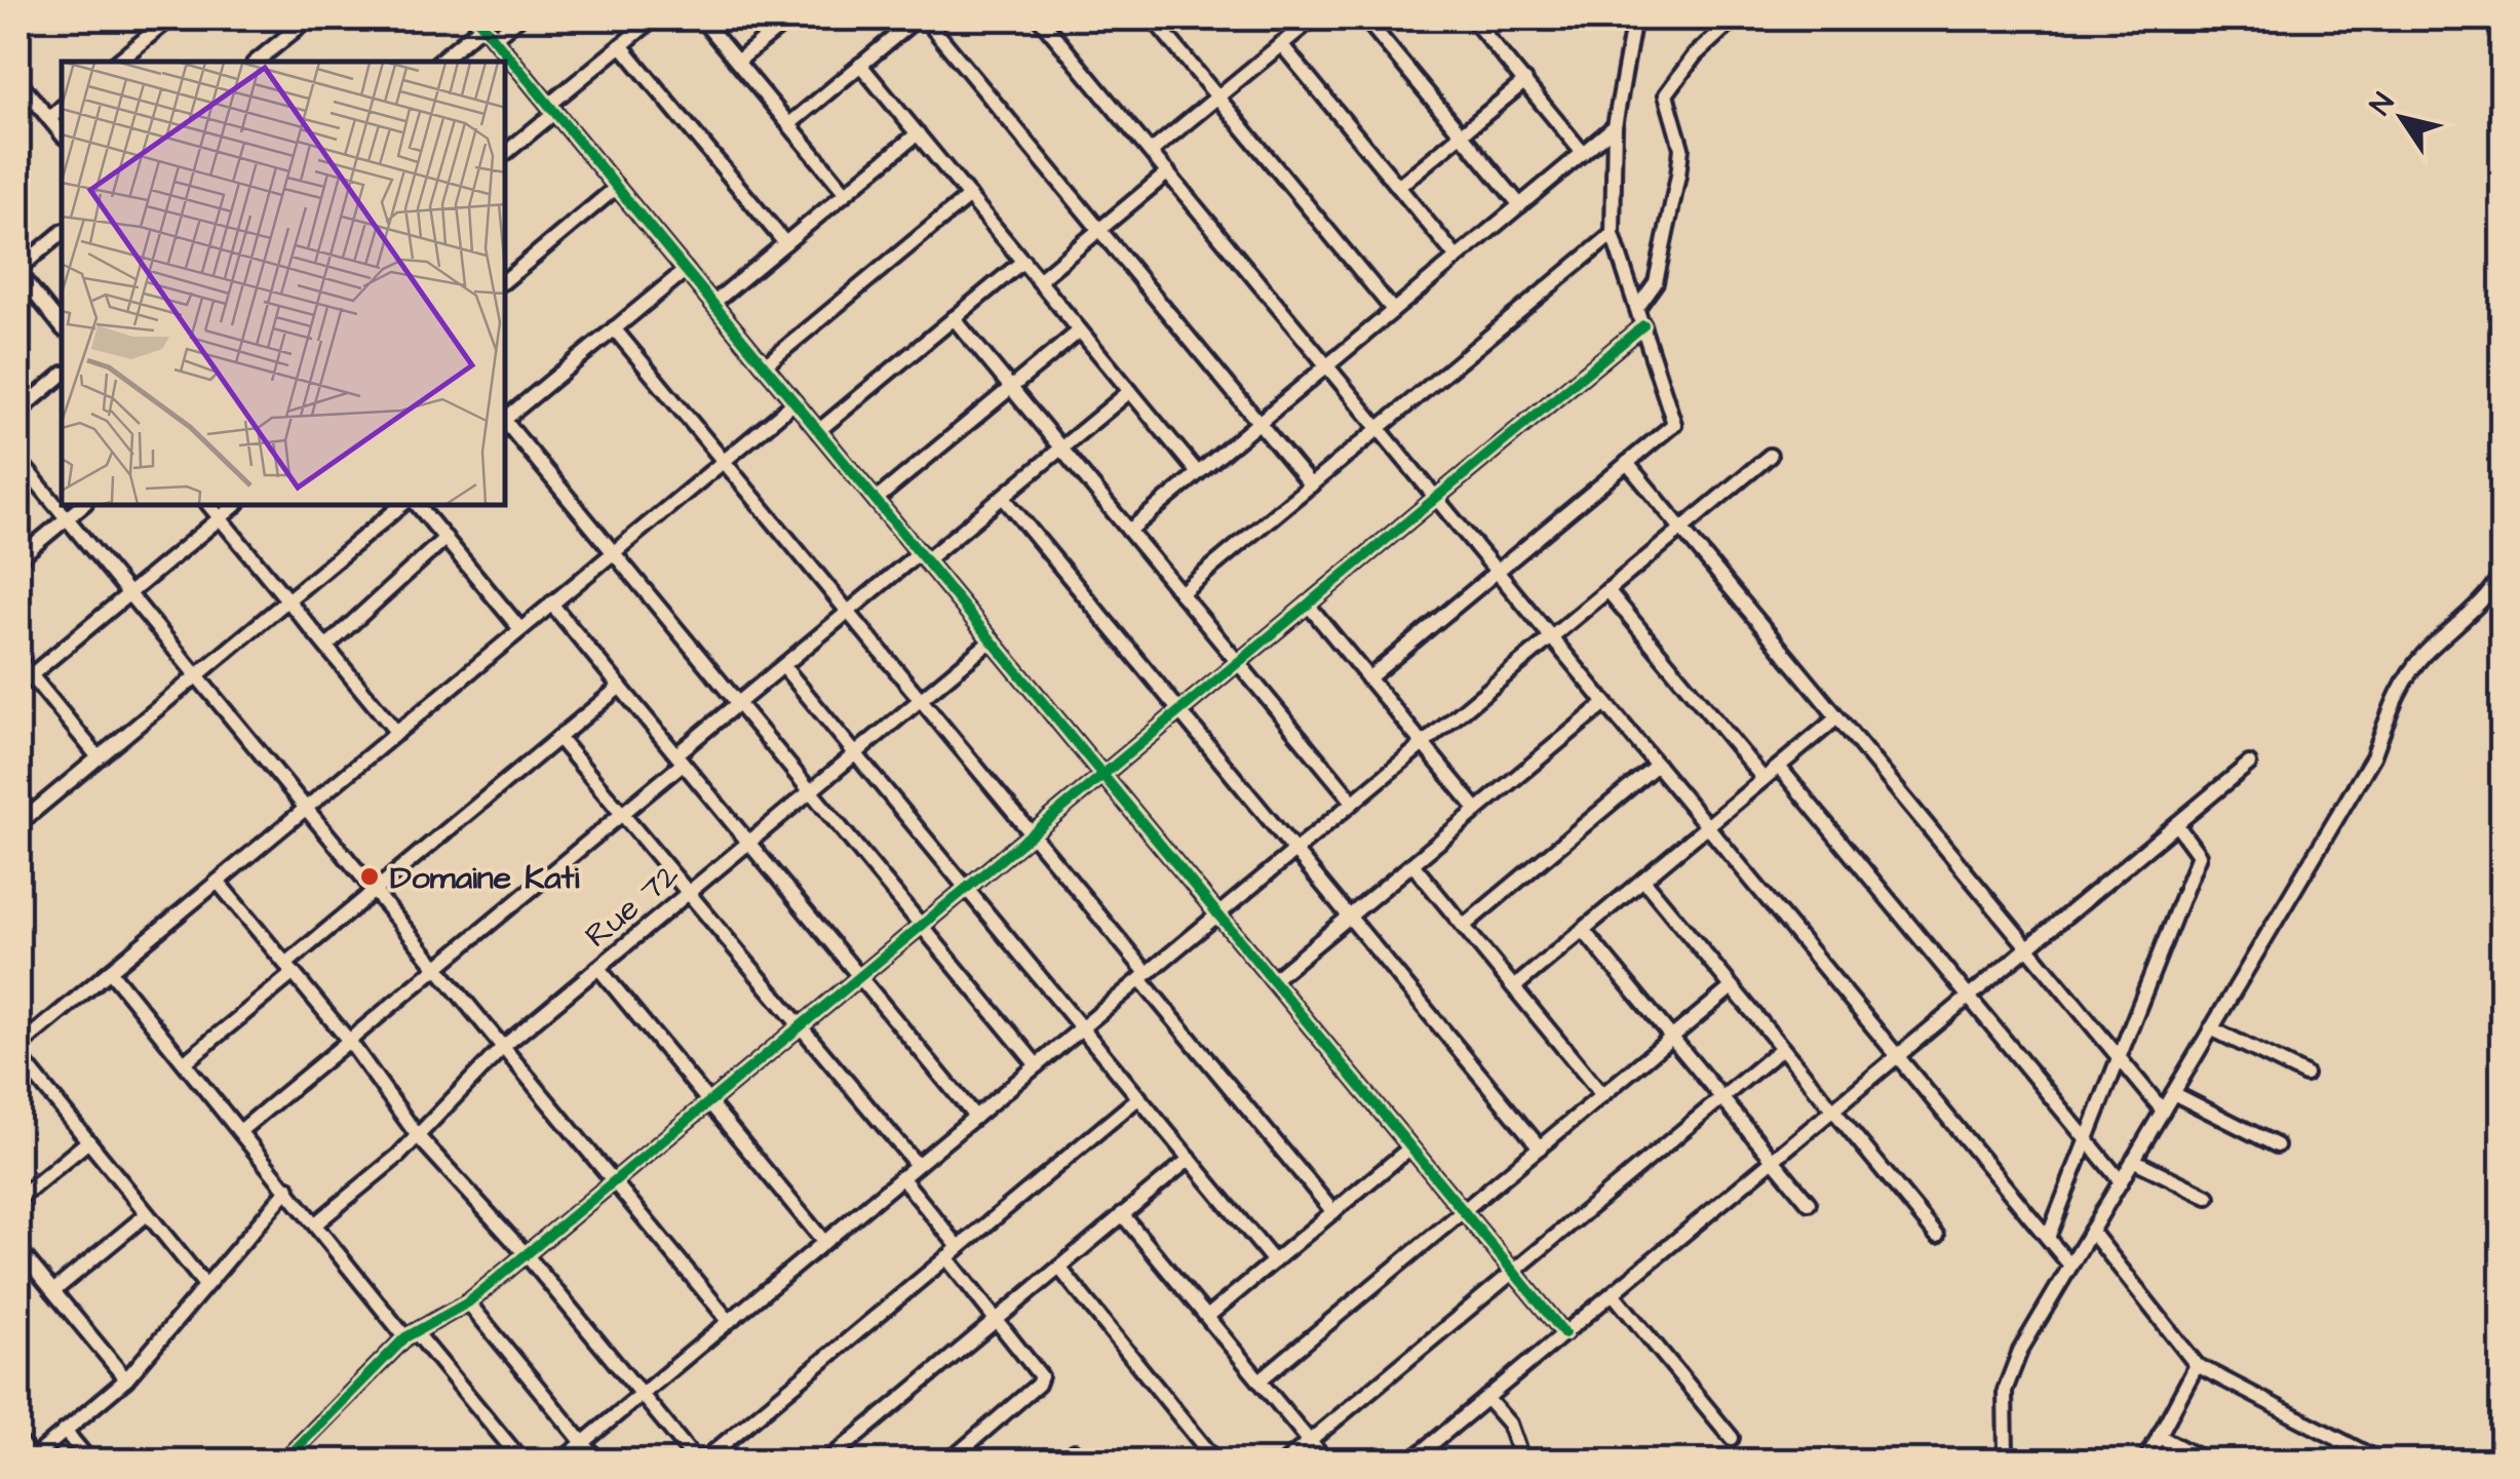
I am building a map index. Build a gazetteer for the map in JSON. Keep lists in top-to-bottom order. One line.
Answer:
{"streets":{"street":["Rue 72"]},"places":["Domaine Kati"],"north":"top left"}
